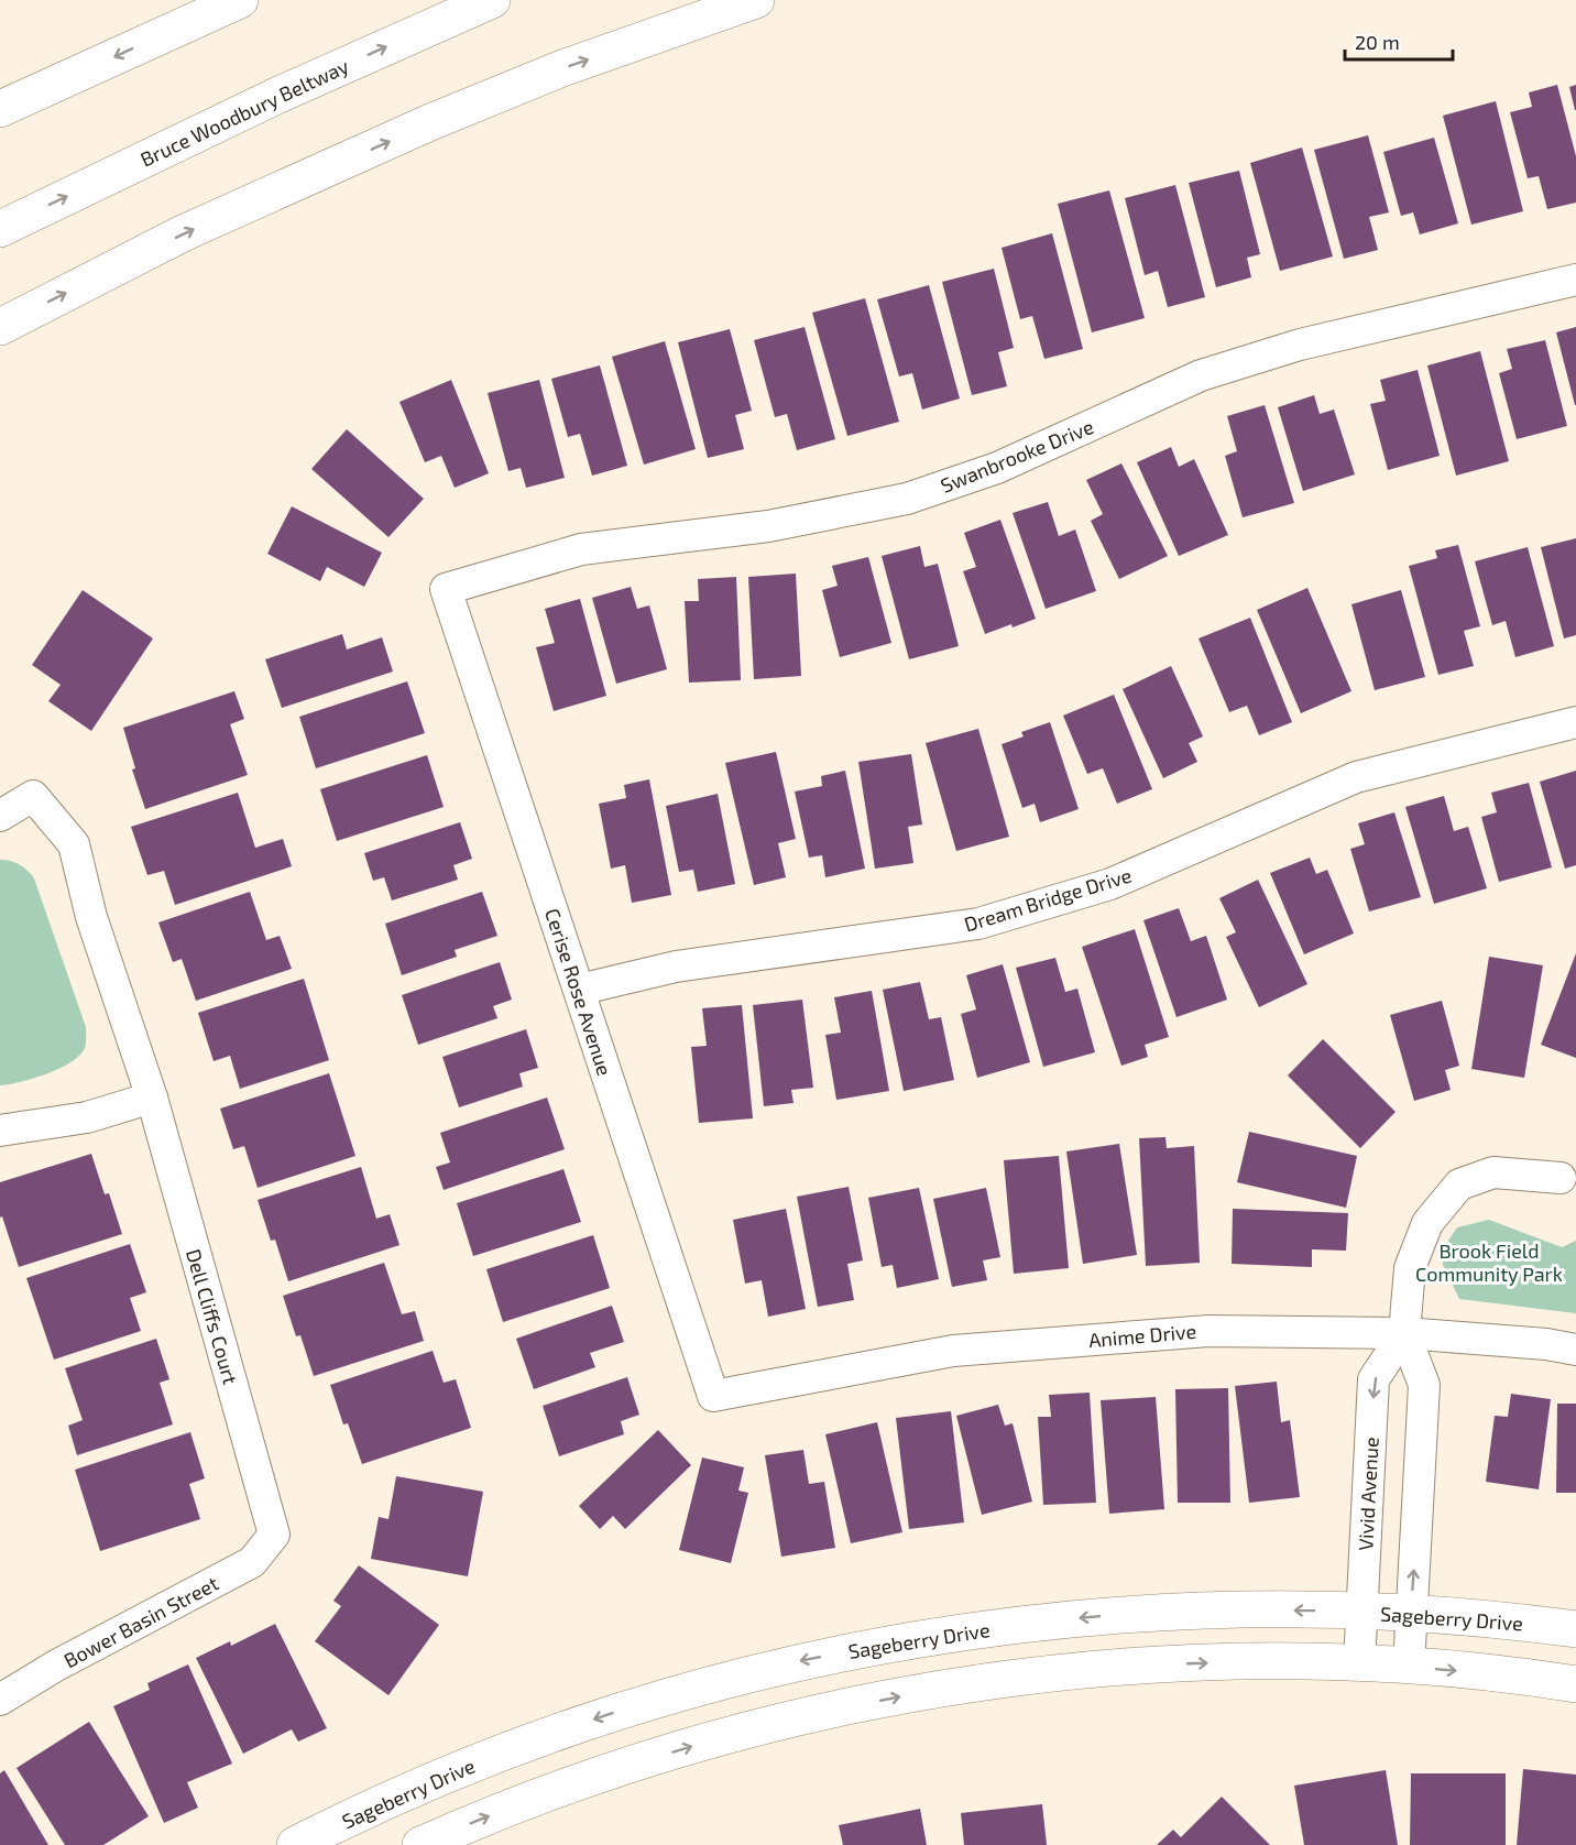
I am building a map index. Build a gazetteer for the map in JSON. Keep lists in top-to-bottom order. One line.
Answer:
{"streets":{"main road":["Bruce Woodbury Beltway","Sageberry Drive"],"street":["Swanbrooke Drive","Dream Bridge Drive","Cerise Rose Avenue","Dell Cliffs Court","Anime Drive","Vivid Avenue","Bower Basin Street"]},"crossings":[["Swanbrooke Drive","Cerise Rose Avenue"],["Dream Bridge Drive","Cerise Rose Avenue"],["Cerise Rose Avenue","Anime Drive"],["Dell Cliffs Court","Bower Basin Street"],["Anime Drive","Vivid Avenue"],["Vivid Avenue","Sageberry Drive"]],"parks":["Brook Field Community Park"],"scale_bar":"20 m"}
